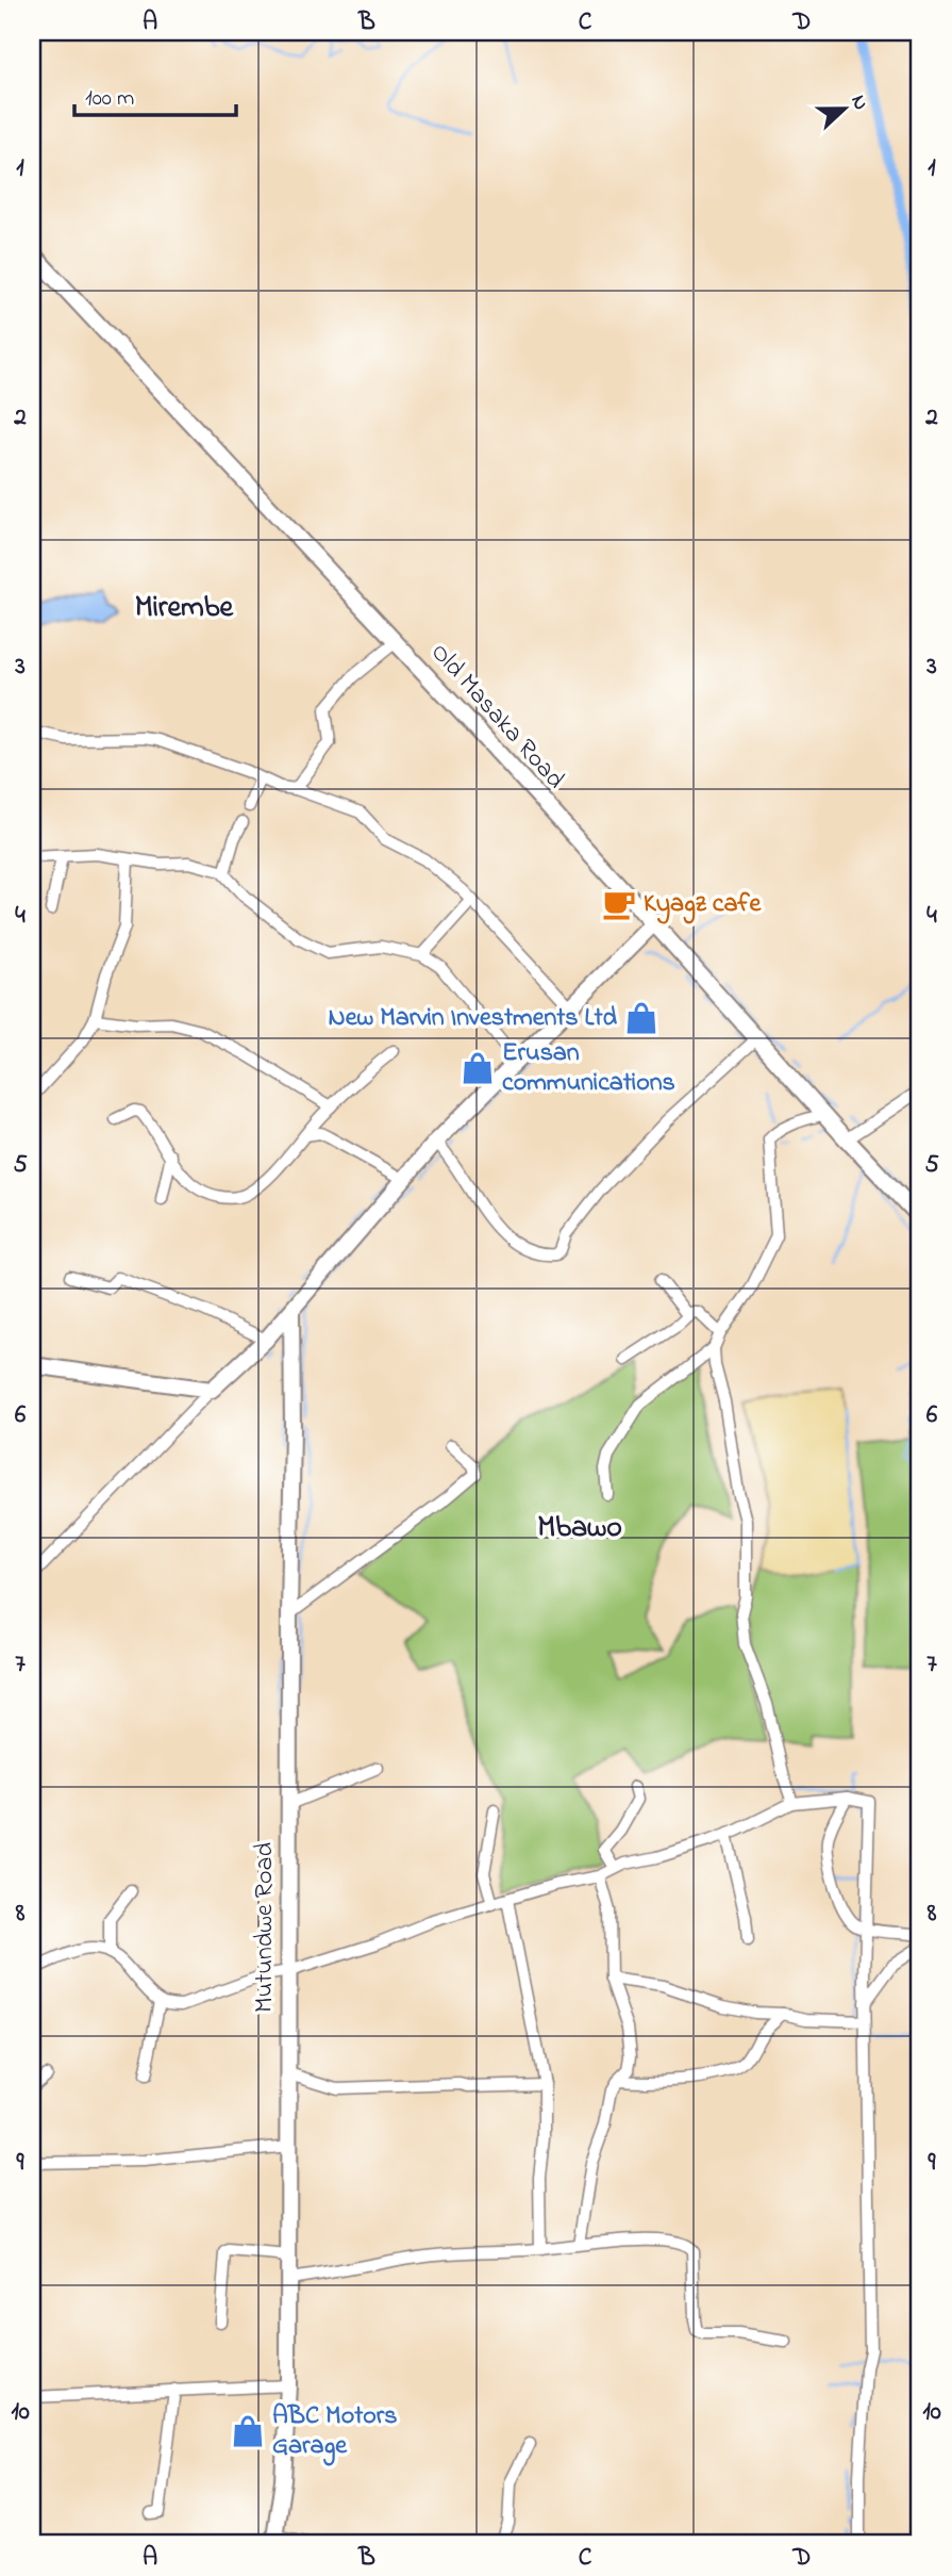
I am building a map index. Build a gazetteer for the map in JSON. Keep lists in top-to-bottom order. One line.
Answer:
{"streets":{"main road":["Old Masaka Road","Mutundwe Road"]},"districts":["Mirembe","Mbawo"],"places":{"cafe":["Kyagz cafe"],"shop":["New Marvin Investments Ltd","Erusan communications","ABC Motors Garage"]},"scale_bar":"100 m","north":"right","grid":{"columns":["A","B","C","D"],"rows":["1","2","3","4","5","6","7","8","9","10"]}}
